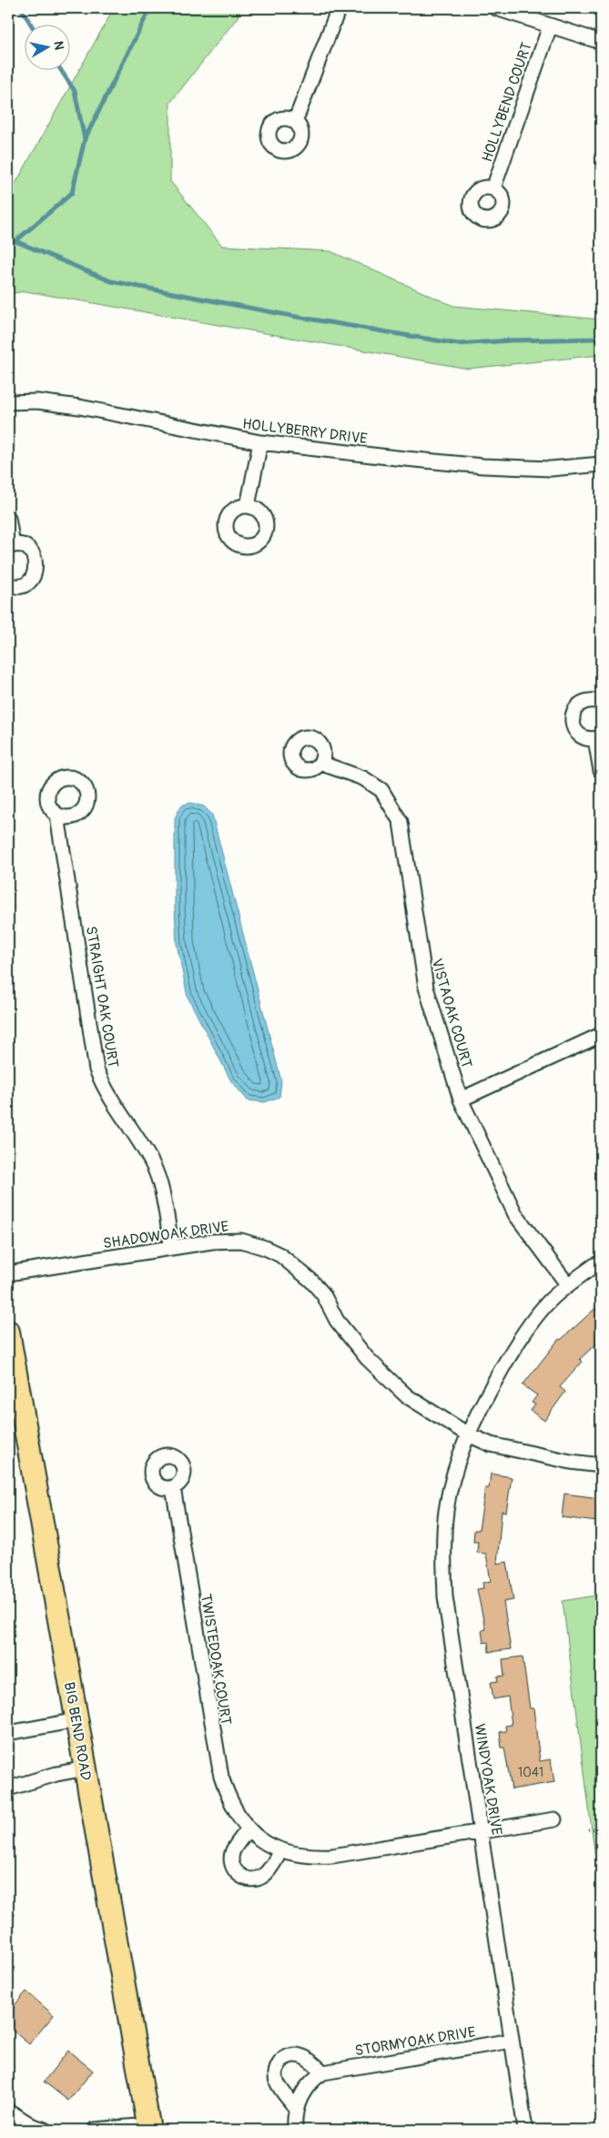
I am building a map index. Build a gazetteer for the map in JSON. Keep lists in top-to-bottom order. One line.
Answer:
{"streets":{"main road":["BIG BEND ROAD"],"street":["HOLLYBEND COURT","HOLLYBERRY DRIVE","STRAIGHT OAK COURT","VISTAOAK COURT","SHADOWOAK DRIVE","TWISTEDOAK COURT","WINDYOAK DRIVE","STORMYOAK DRIVE"]},"crossings":[["STRAIGHT OAK COURT","SHADOWOAK DRIVE"],["VISTAOAK COURT","WINDYOAK DRIVE"],["SHADOWOAK DRIVE","WINDYOAK DRIVE"],["TWISTEDOAK COURT","WINDYOAK DRIVE"],["WINDYOAK DRIVE","STORMYOAK DRIVE"]],"house_numbers":["1041"],"north":"right"}
